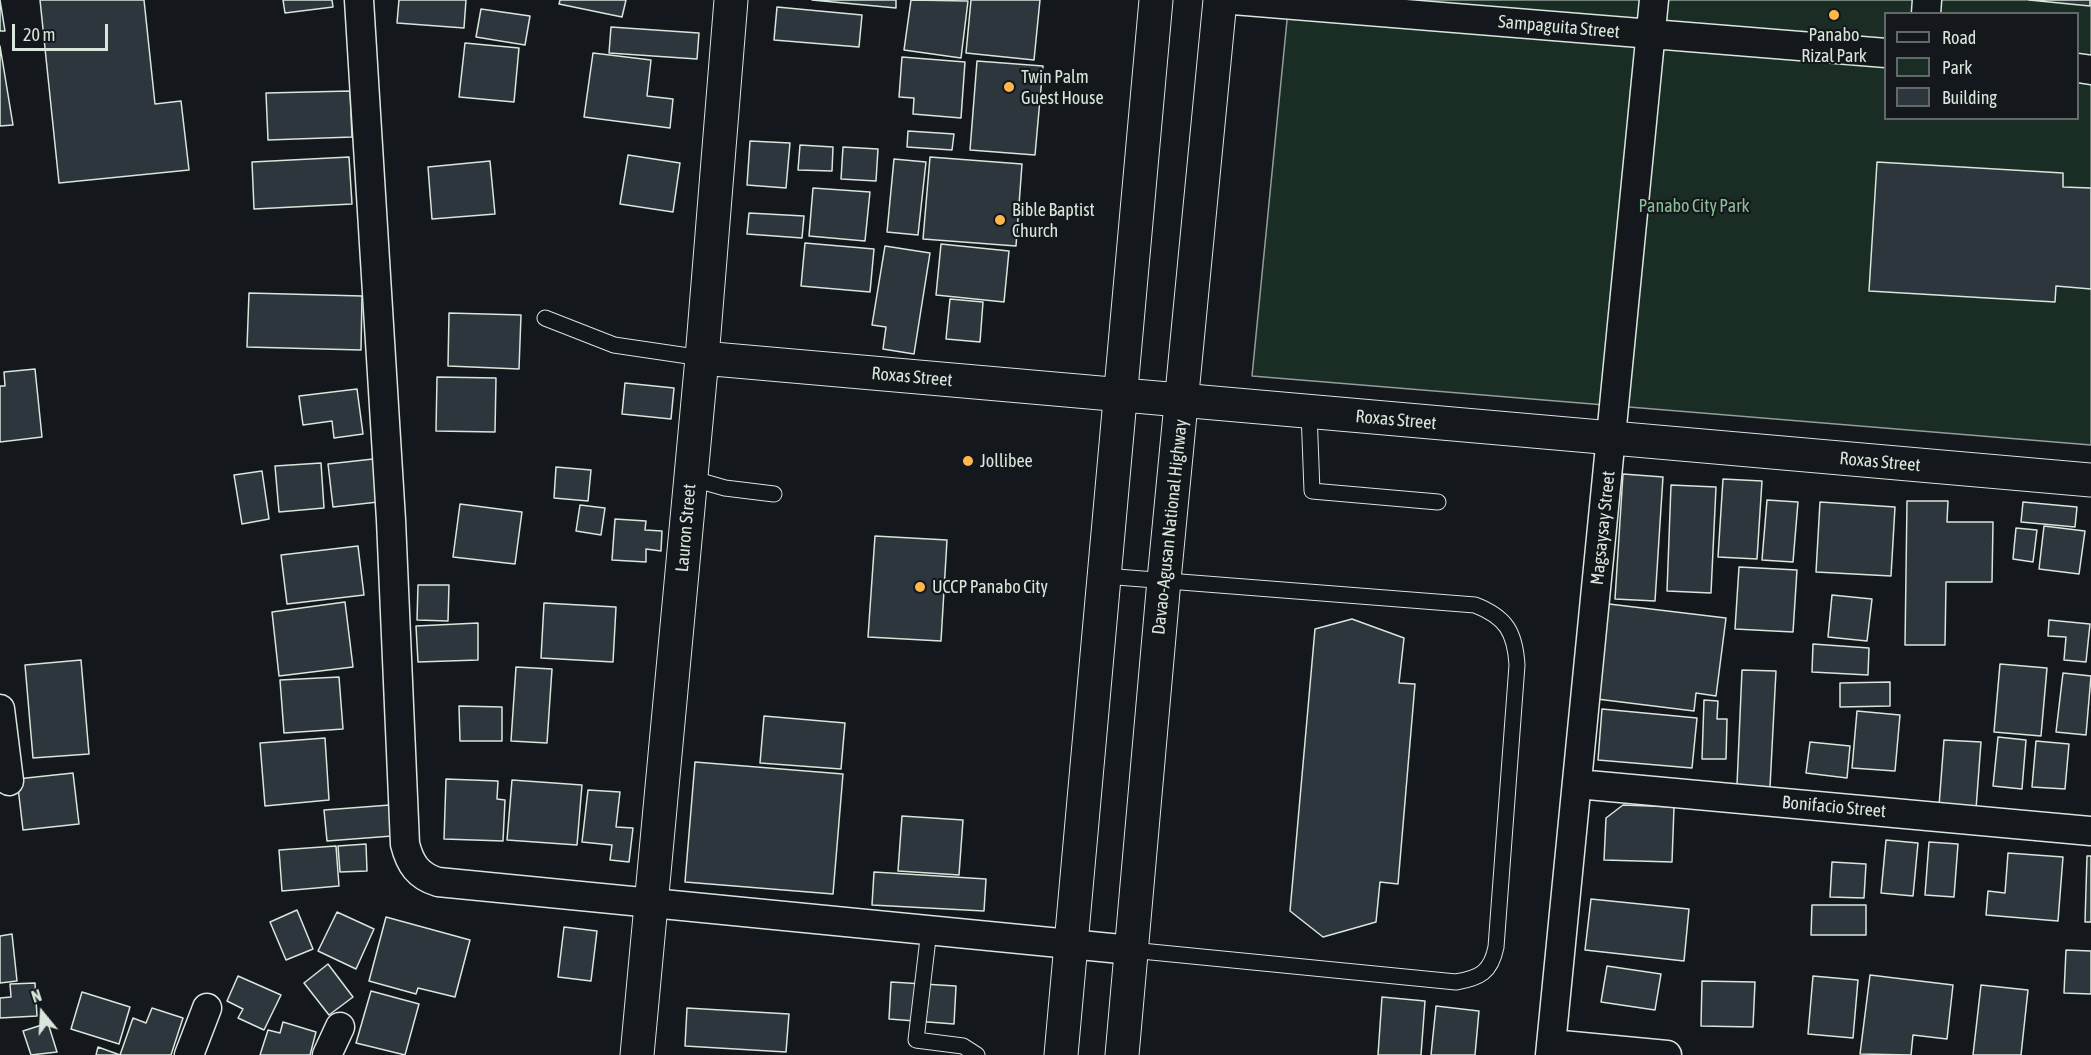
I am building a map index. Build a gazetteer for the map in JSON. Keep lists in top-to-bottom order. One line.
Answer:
{"streets":{"main road":["Roxas Street","Davao-Agusan National Highway","Lauron Street"],"street":["Sampaguita Street","Magsaysay Street","Bonifacio Street"]},"crossings":[["Sampaguita Street","Magsaysay Street"],["Roxas Street","Davao-Agusan National Highway"],["Roxas Street","Lauron Street"],["Roxas Street","Magsaysay Street"],["Magsaysay Street","Bonifacio Street"]],"parks":["Panabo City Park"],"places":["Panabo Rizal Park","Twin Palm Guest House","Bible Baptist Church","Jollibee","UCCP Panabo City"],"legend":["Road","Park","Building"],"scale_bar":"20 m","north":"top"}
